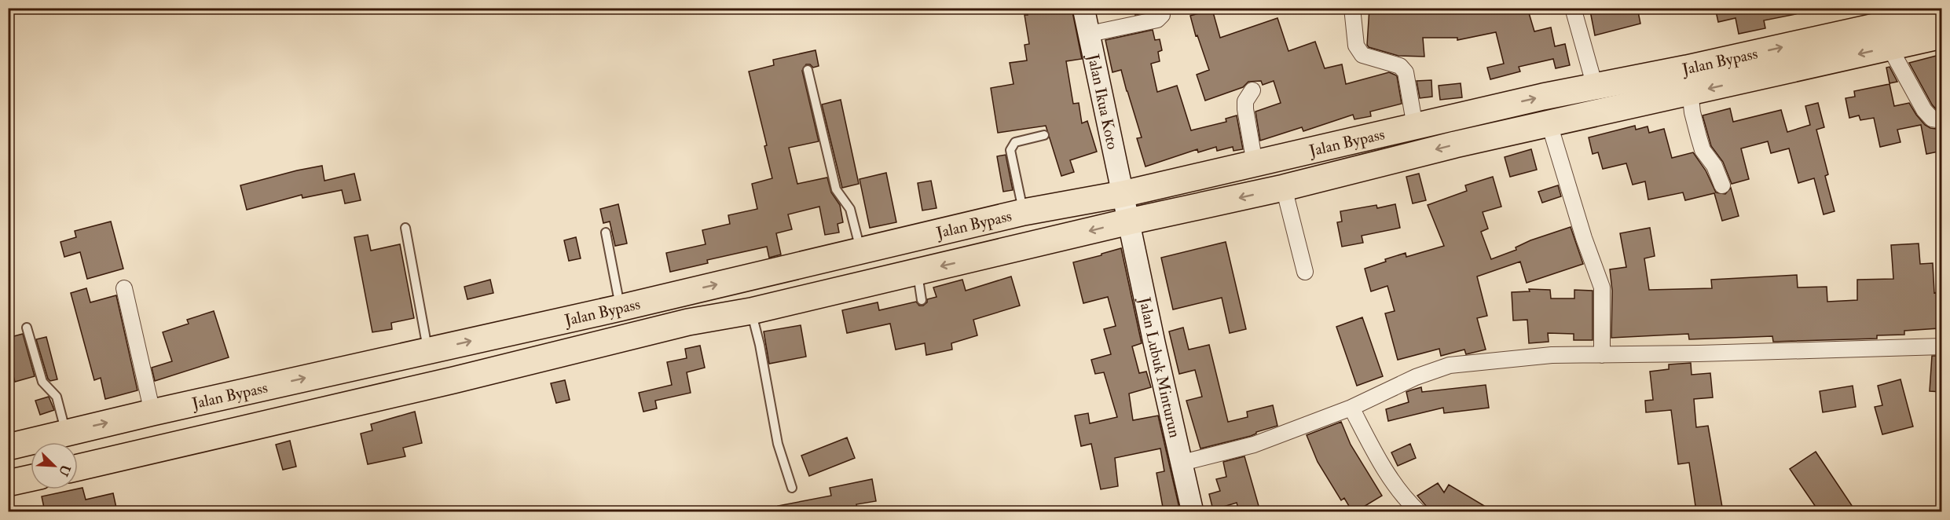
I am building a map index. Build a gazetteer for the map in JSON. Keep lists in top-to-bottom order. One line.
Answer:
{"streets":{"highway":["Jalan Bypass"],"street":["Jalan Ikua Koto","Jalan Lubuk Minturun"]},"crossings":[["Jalan Bypass","Jalan Ikua Koto"],["Jalan Bypass","Jalan Lubuk Minturun"],["Jalan Ikua Koto","Jalan Lubuk Minturun"]],"north":"bottom right"}
